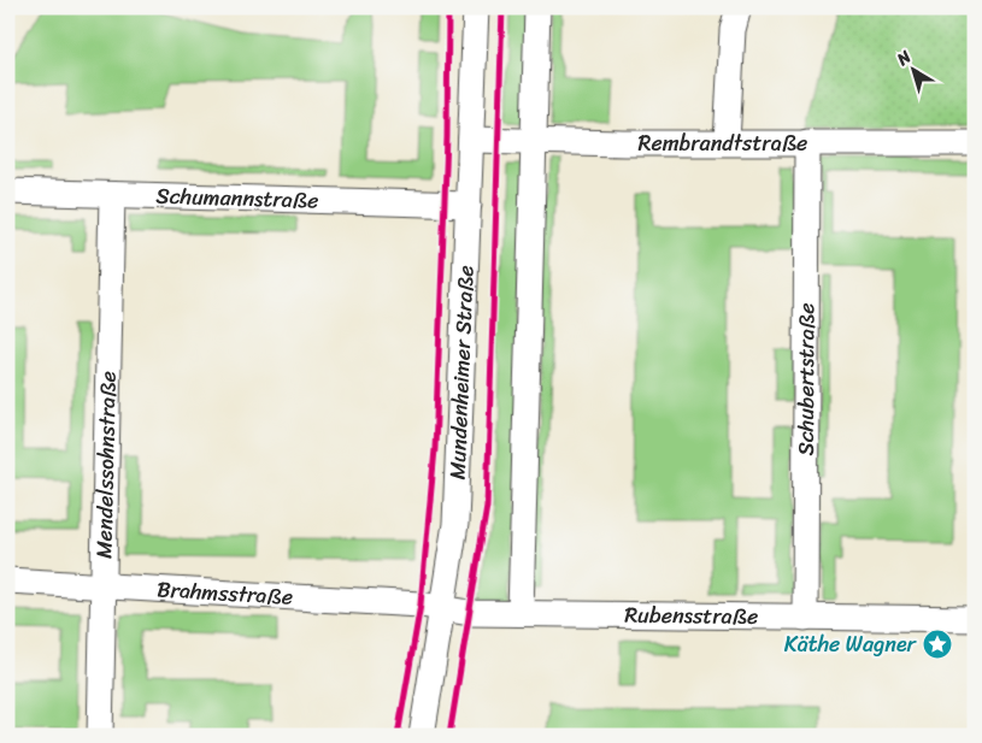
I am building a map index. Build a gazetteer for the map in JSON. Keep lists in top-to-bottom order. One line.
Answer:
{"streets":{"street":["Rembrandtstraße","Schumannstraße","Mundenheimer Straße","Schubertstraße","Mendelssohnstraße","Brahmsstraße","Rubensstraße"]},"crossings":[["Rembrandtstraße","Mundenheimer Straße"],["Rembrandtstraße","Schubertstraße"],["Schumannstraße","Mundenheimer Straße"],["Schumannstraße","Mendelssohnstraße"],["Mundenheimer Straße","Brahmsstraße"],["Mundenheimer Straße","Rubensstraße"],["Schubertstraße","Rubensstraße"],["Mendelssohnstraße","Brahmsstraße"],["Brahmsstraße","Rubensstraße"]],"places":{"place":["Käthe Wagner"]},"north":"top left"}
